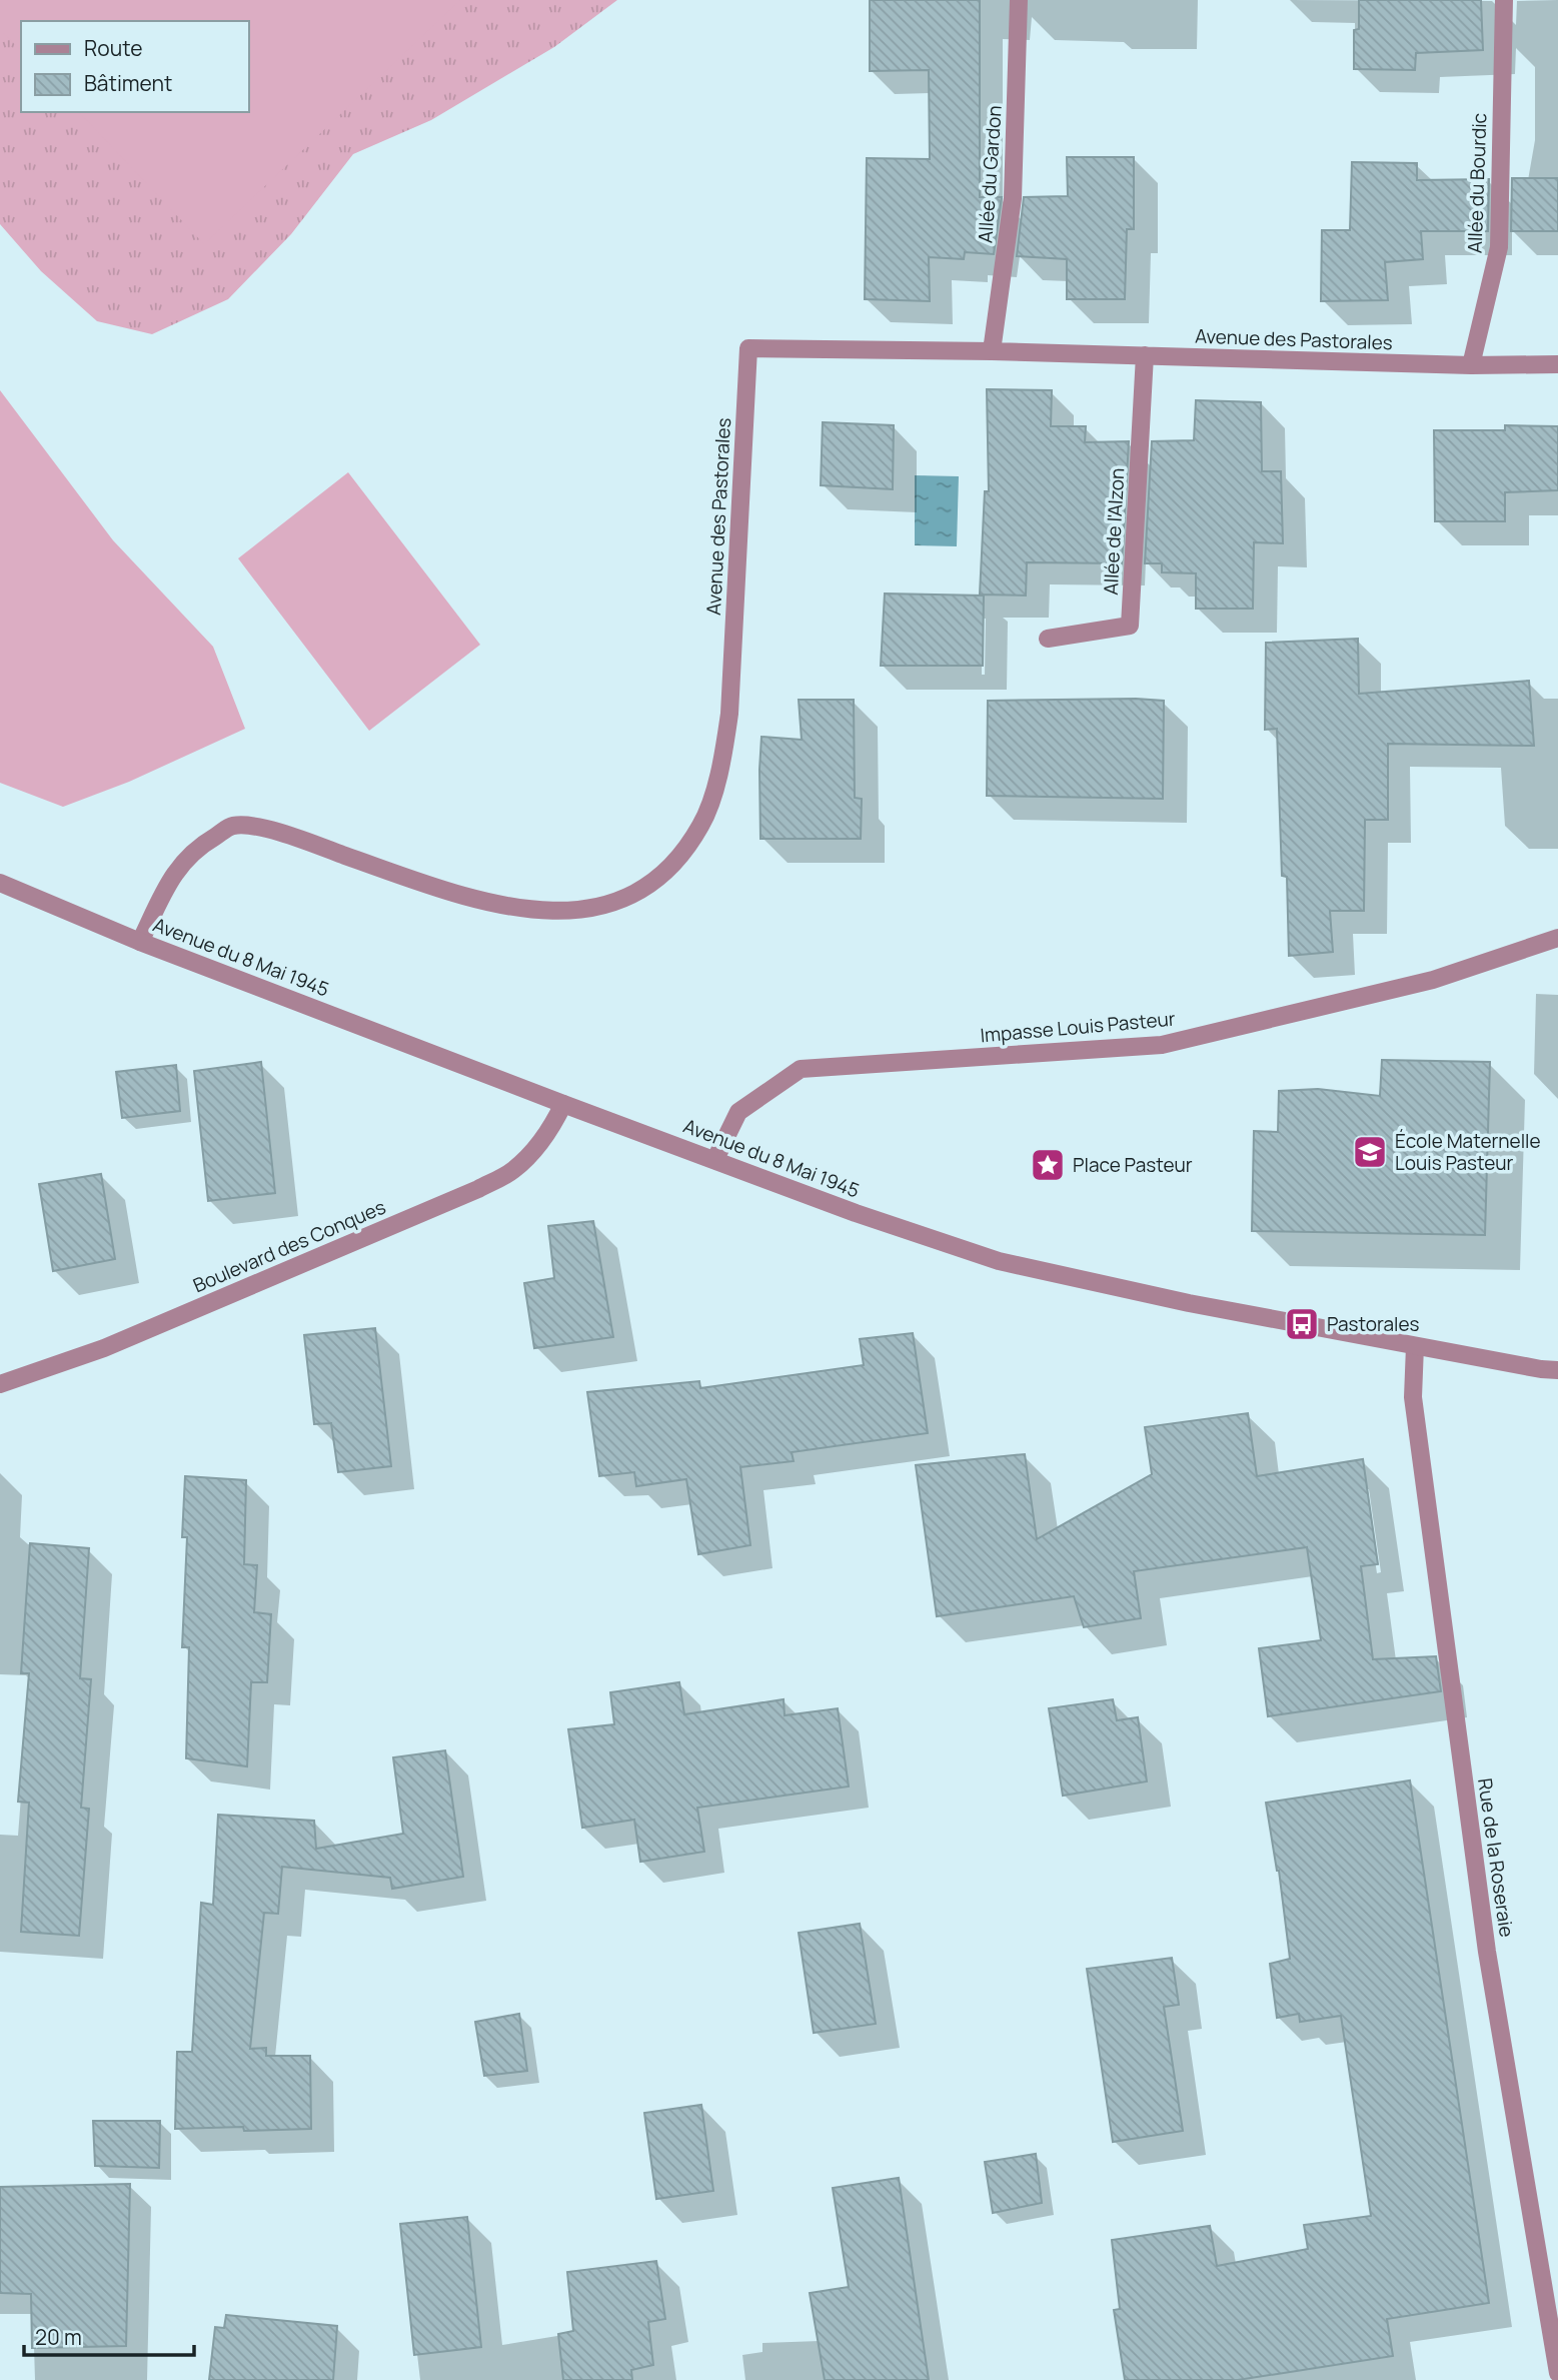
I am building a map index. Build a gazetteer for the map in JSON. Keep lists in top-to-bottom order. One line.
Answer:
{"streets":{"street":["Allée du Gardon","Allée du Bourdic","Avenue des Pastorales","Allée de l'Alzon","Avenue du 8 Mai 1945","Impasse Louis Pasteur","Boulevard des Conques","Rue de la Roseraie"]},"crossings":[["Allée du Gardon","Avenue des Pastorales"],["Allée du Bourdic","Avenue des Pastorales"],["Avenue des Pastorales","Allée de l'Alzon"],["Avenue des Pastorales","Avenue du 8 Mai 1945"],["Avenue du 8 Mai 1945","Impasse Louis Pasteur"],["Avenue du 8 Mai 1945","Boulevard des Conques"],["Avenue du 8 Mai 1945","Rue de la Roseraie"]],"places":{"school or university":["École Maternelle Louis Pasteur"],"place":["Place Pasteur"],"bus stop":["Pastorales"]},"legend":["Route","Bâtiment"],"scale_bar":"20 m"}
